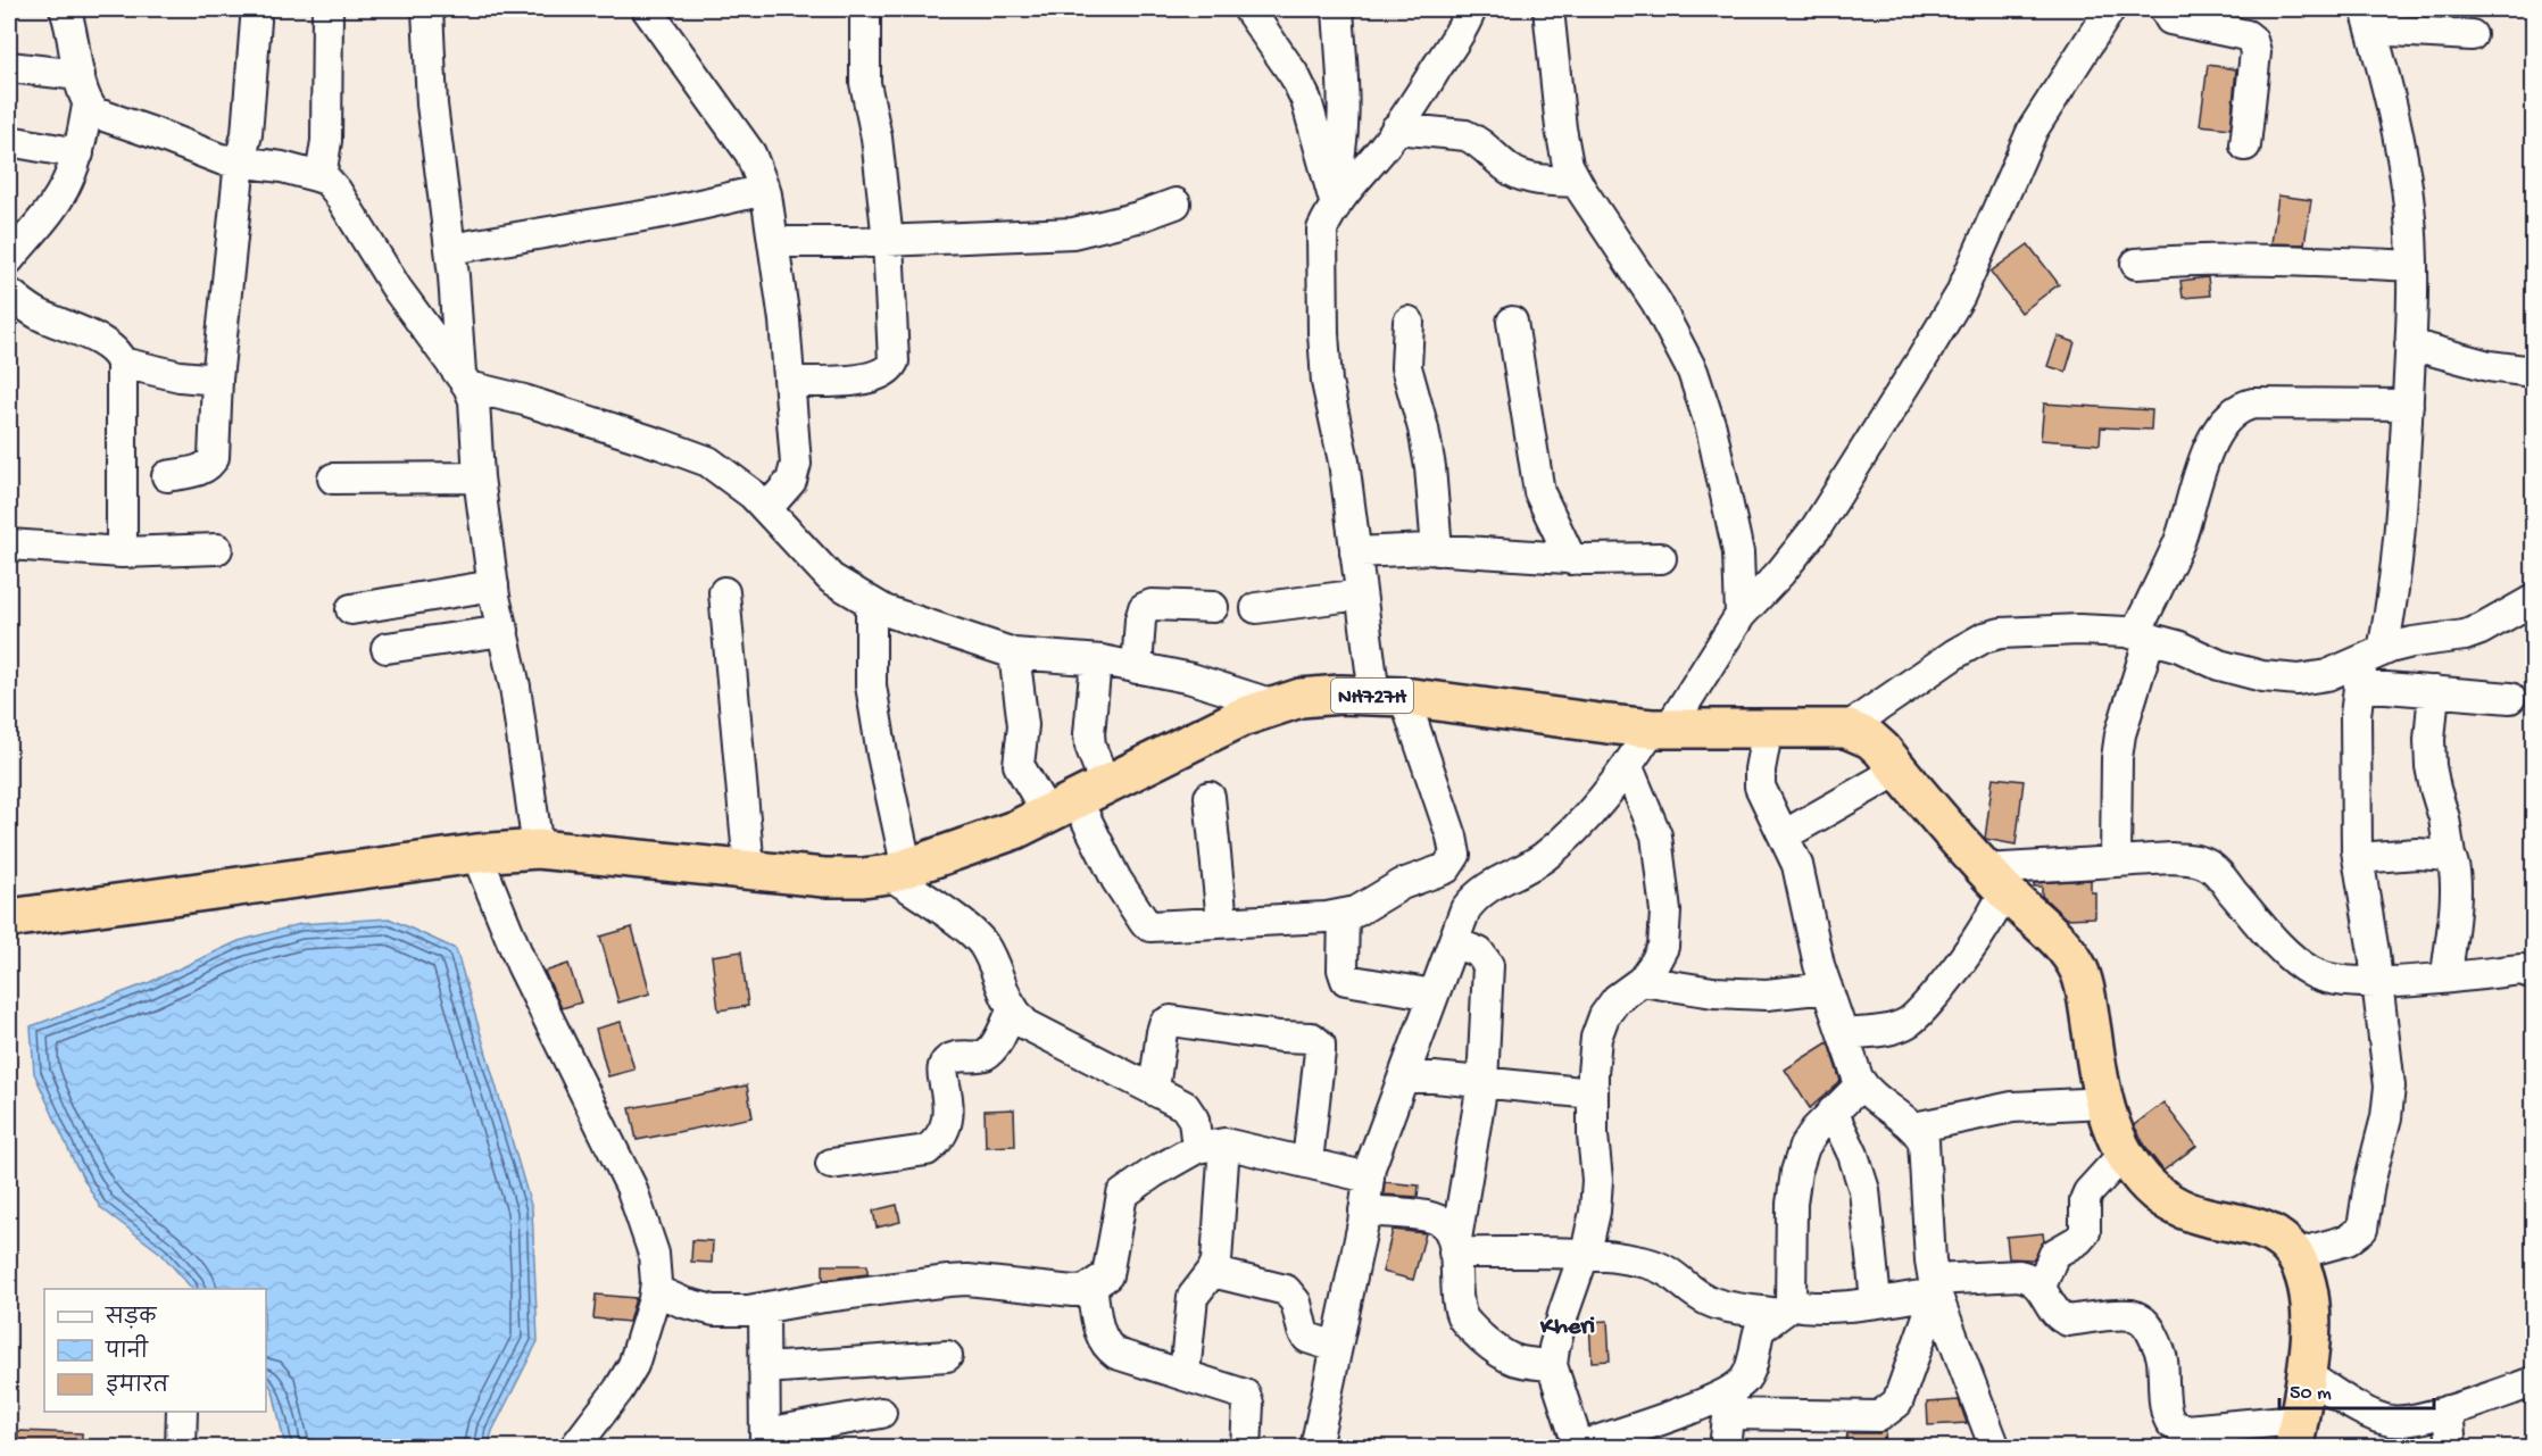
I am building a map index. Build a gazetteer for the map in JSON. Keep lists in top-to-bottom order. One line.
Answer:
{"streets":{"highway":["NH727H"]},"districts":["Kheri"],"legend":["सड़क","पानी","इमारत"],"scale_bar":"50 m"}
